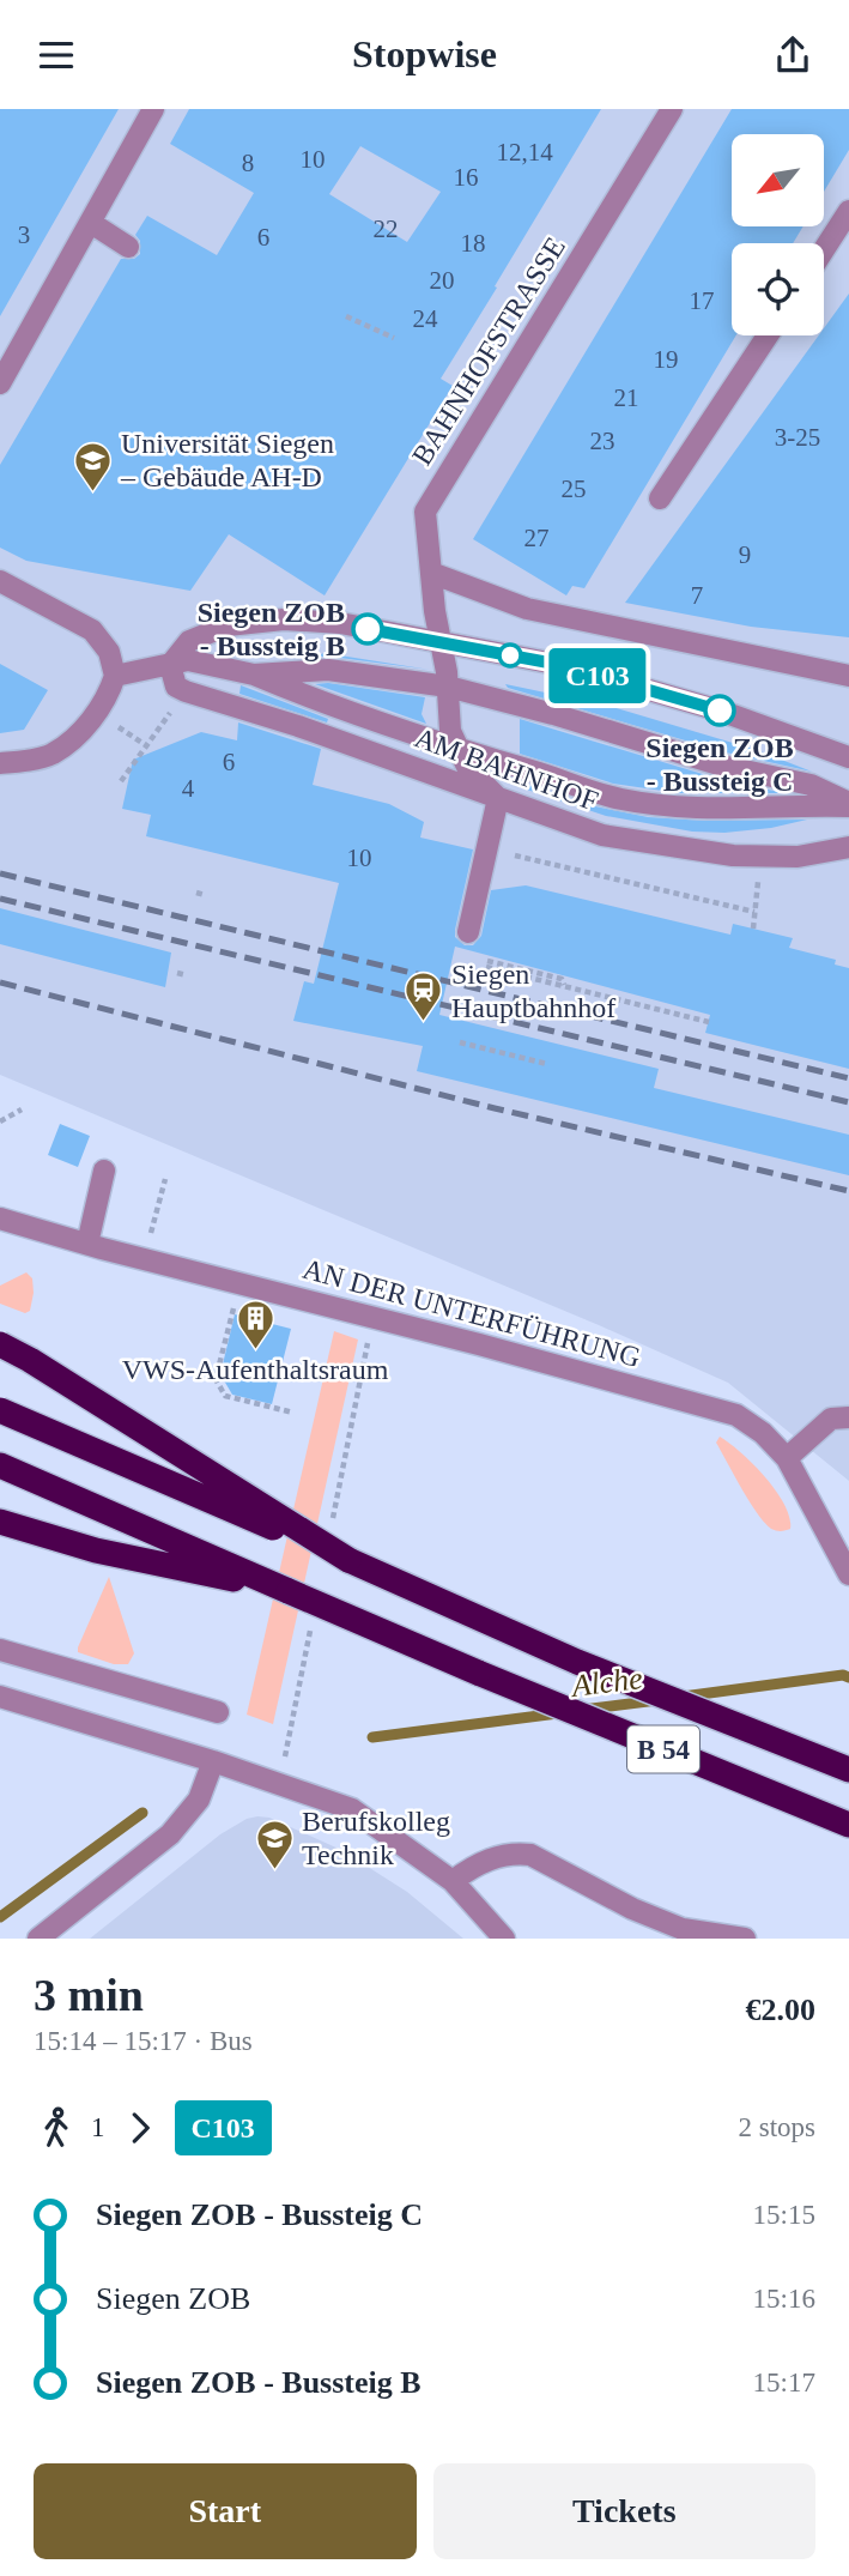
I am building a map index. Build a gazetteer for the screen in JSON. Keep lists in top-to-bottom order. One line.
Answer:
{"streets":{"highway":["B 54"],"street":["BAHNHOFSTRASSE","AM BAHNHOF","AN DER UNTERFÜHRUNG"]},"crossings":[["BAHNHOFSTRASSE","AM BAHNHOF"]],"water":["Alche"],"places":{"school or university":["Universität Siegen – Gebäude AH-D","Berufskolleg Technik"],"other":["Siegen ZOB - Bussteig B","Siegen ZOB - Bussteig C"],"station":["Siegen Hauptbahnhof"],"building":["VWS-Aufenthaltsraum"]},"lines":["bus line C103"],"house_numbers":["12,14","10","8","16","22","3","6","18","20","17","24","19","21","3-25","23","25","27","9","7","6","4","10"],"north":"bottom left","page":{"header":"Stopwise","on_map":"C103","heading":["3 min","15:14 – 15:17 · Bus","€2.00"],"legs":["1","C103","2 stops"],"list":[{"name":"Siegen ZOB - Bussteig C","value":"15:15"},{"name":"Siegen ZOB","value":"15:16"},{"name":"Siegen ZOB - Bussteig B","value":"15:17"}],"buttons":["Start","Tickets"]}}
